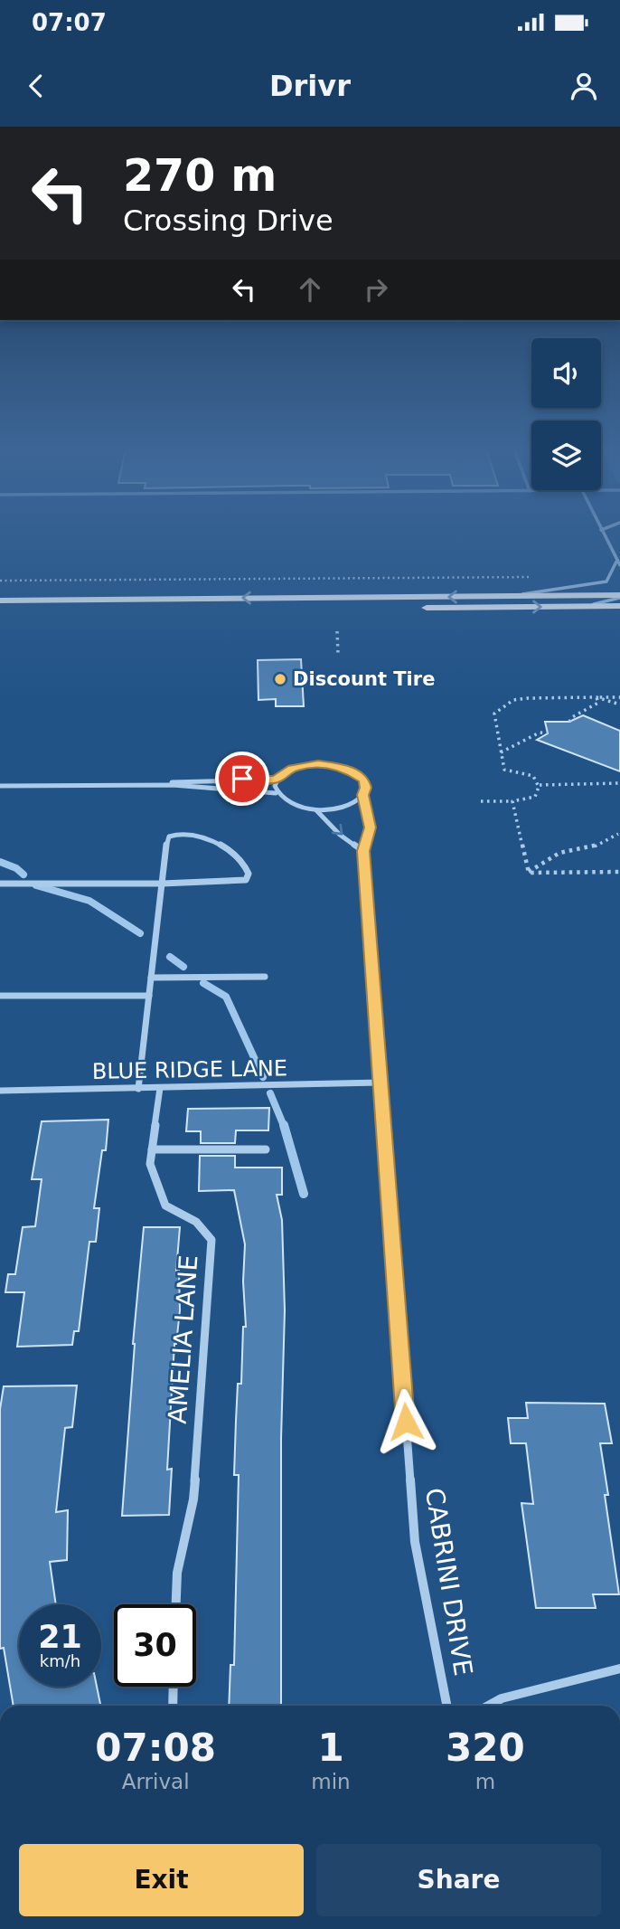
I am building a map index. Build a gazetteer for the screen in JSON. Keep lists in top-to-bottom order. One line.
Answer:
{"streets":{"street":["BLUE RIDGE LANE","AMELIA LANE","CABRINI DRIVE"]},"crossings":[["BLUE RIDGE LANE","AMELIA LANE"],["BLUE RIDGE LANE","CABRINI DRIVE"]],"places":["Discount Tire"],"page":{"status":"07:07","header":"Drivr","turn":["270 m","Crossing Drive"],"speed":"21 km/h","limit":"30","eta":["07:08","Arrival","1","min","320","m"],"buttons":["Exit","Share"]}}
